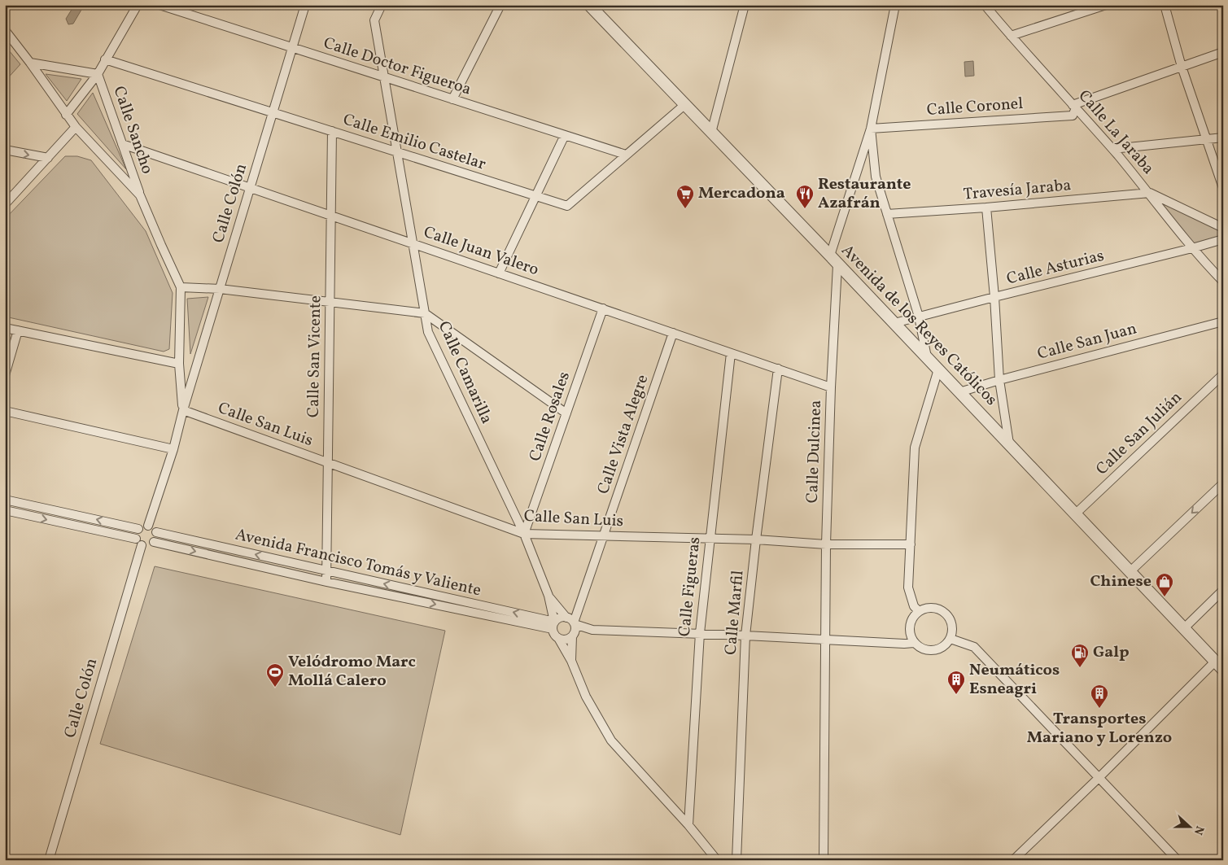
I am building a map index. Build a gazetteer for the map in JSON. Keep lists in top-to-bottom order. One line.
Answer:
{"streets":{"street":["Calle Doctor Figueroa","Calle Coronel","Calle Sancho","Calle La Jaraba","Calle Emilio Castelar","Travesía Jaraba","Calle Colón","Calle Juan Valero","Calle Asturias","Avenida de los Reyes Católicos","Calle San Juan","Calle San Vicente","Calle Camarilla","Calle Rosales","Calle San Luis","Calle San Julián","Calle Vista Alegre","Calle Dulcinea","Avenida Francisco Tomás y Valiente","Calle Figueras","Calle Marfil"]},"crossings":[["Calle Doctor Figueroa","Calle Emilio Castelar"],["Calle Doctor Figueroa","Calle Colón"],["Calle Doctor Figueroa","Calle Camarilla"],["Calle Coronel","Calle La Jaraba"],["Calle Sancho","Calle Colón"],["Calle Sancho","Calle Juan Valero"],["Calle La Jaraba","Travesía Jaraba"],["Calle La Jaraba","Calle Asturias"],["Calle Emilio Castelar","Calle Colón"],["Calle Emilio Castelar","Avenida de los Reyes Católicos"],["Calle Emilio Castelar","Calle San Vicente"],["Calle Emilio Castelar","Calle Camarilla"],["Calle Colón","Calle Juan Valero"],["Calle Colón","Calle San Luis"],["Calle Colón","Avenida Francisco Tomás y Valiente"],["Calle Juan Valero","Calle San Vicente"],["Calle Juan Valero","Calle Camarilla"],["Calle Juan Valero","Calle Rosales"],["Calle Juan Valero","Calle Vista Alegre"],["Calle Juan Valero","Calle Dulcinea"],["Calle Juan Valero","Calle Figueras"],["Calle Juan Valero","Calle Marfil"],["Calle Asturias","Avenida de los Reyes Católicos"],["Avenida de los Reyes Católicos","Calle San Juan"],["Avenida de los Reyes Católicos","Calle San Julián"],["Avenida de los Reyes Católicos","Calle Dulcinea"],["Calle San Vicente","Calle San Luis"],["Calle San Vicente","Avenida Francisco Tomás y Valiente"],["Calle Camarilla","Calle Rosales"],["Calle Camarilla","Calle San Luis"],["Calle Camarilla","Calle Vista Alegre"],["Calle Camarilla","Avenida Francisco Tomás y Valiente"],["Calle Rosales","Calle San Luis"],["Calle San Luis","Calle Vista Alegre"],["Calle San Luis","Calle Dulcinea"],["Calle San Luis","Calle Figueras"],["Calle San Luis","Calle Marfil"],["Calle Vista Alegre","Avenida Francisco Tomás y Valiente"]],"places":{"supermarket":["Mercadona"],"restaurant":["Restaurante Azafrán"],"shop":["Chinese"],"fuel station":["Galp"],"sports":["Velódromo Marc Mollá Calero"],"building":["Neumáticos Esneagri","Transportes Mariano y Lorenzo"]},"north":"right"}
